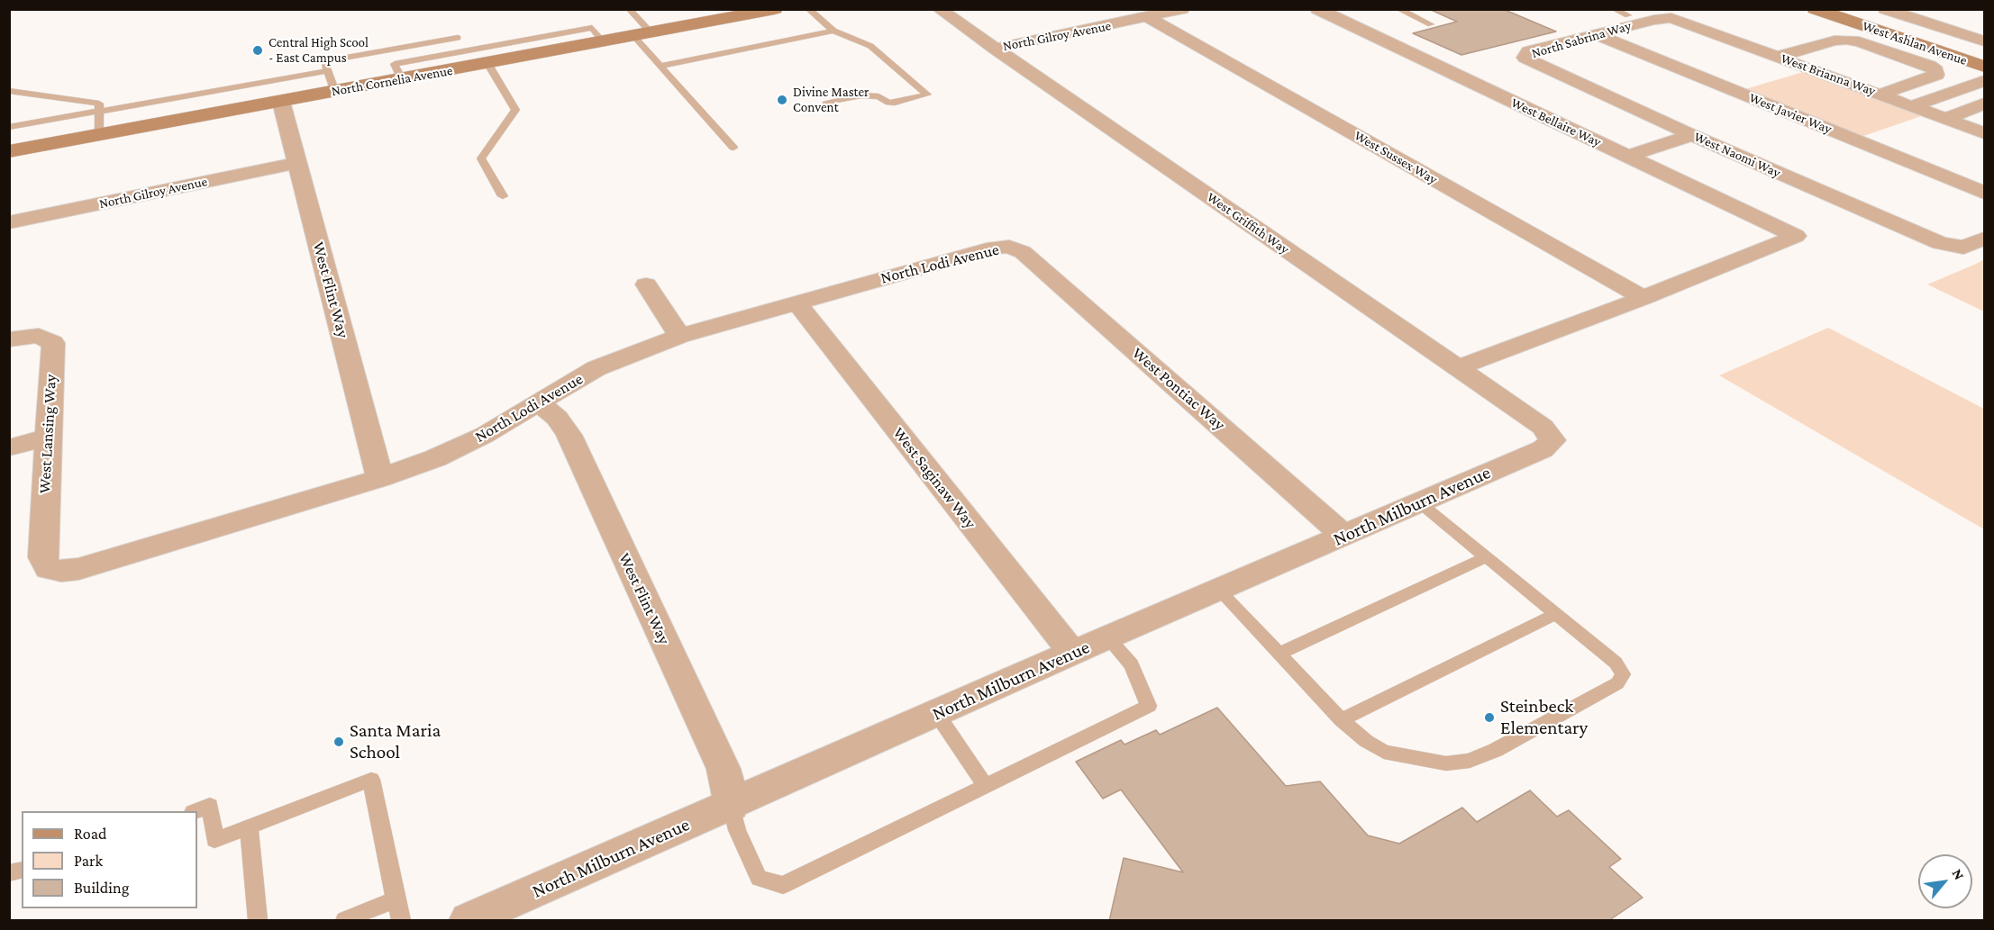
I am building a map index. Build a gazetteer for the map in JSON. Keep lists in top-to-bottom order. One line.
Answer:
{"streets":{"street":["North Gilroy Avenue","North Sabrina Way","West Ashlan Avenue","West Brianna Way","North Cornelia Avenue","West Javier Way","West Bellaire Way","West Naomi Way","West Sussex Way","West Griffith Way","North Lodi Avenue","West Flint Way","West Pontiac Way","West Lansing Way","West Saginaw Way","North Milburn Avenue"]},"crossings":[["North Gilroy Avenue","West Sussex Way"],["North Gilroy Avenue","West Griffith Way"],["North Gilroy Avenue","West Flint Way"],["North Sabrina Way","West Brianna Way"],["North Sabrina Way","West Javier Way"],["North Sabrina Way","West Naomi Way"],["North Cornelia Avenue","West Flint Way"],["West Bellaire Way","West Sussex Way"],["West Griffith Way","North Milburn Avenue"],["North Lodi Avenue","West Flint Way"],["North Lodi Avenue","West Pontiac Way"],["North Lodi Avenue","West Lansing Way"],["North Lodi Avenue","West Saginaw Way"],["West Flint Way","North Milburn Avenue"],["West Pontiac Way","North Milburn Avenue"],["West Saginaw Way","North Milburn Avenue"]],"places":["Central High Scool - East Campus","Divine Master Convent","Steinbeck Elementary","Santa Maria School"],"legend":["Road","Park","Building"],"north":"top right"}
